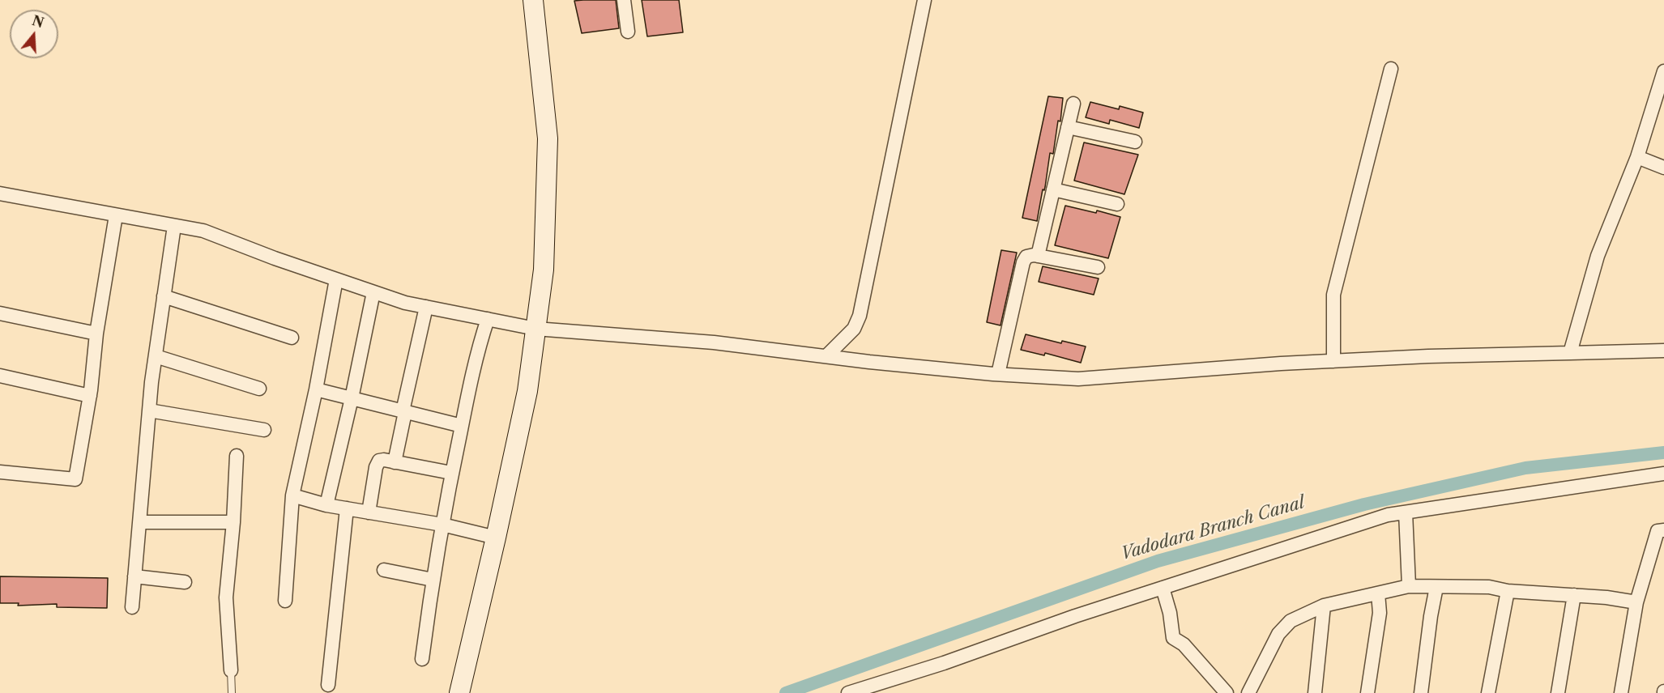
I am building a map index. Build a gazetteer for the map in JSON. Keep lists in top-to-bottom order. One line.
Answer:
{"water":["Vadodara Branch Canal"],"north":"top"}
